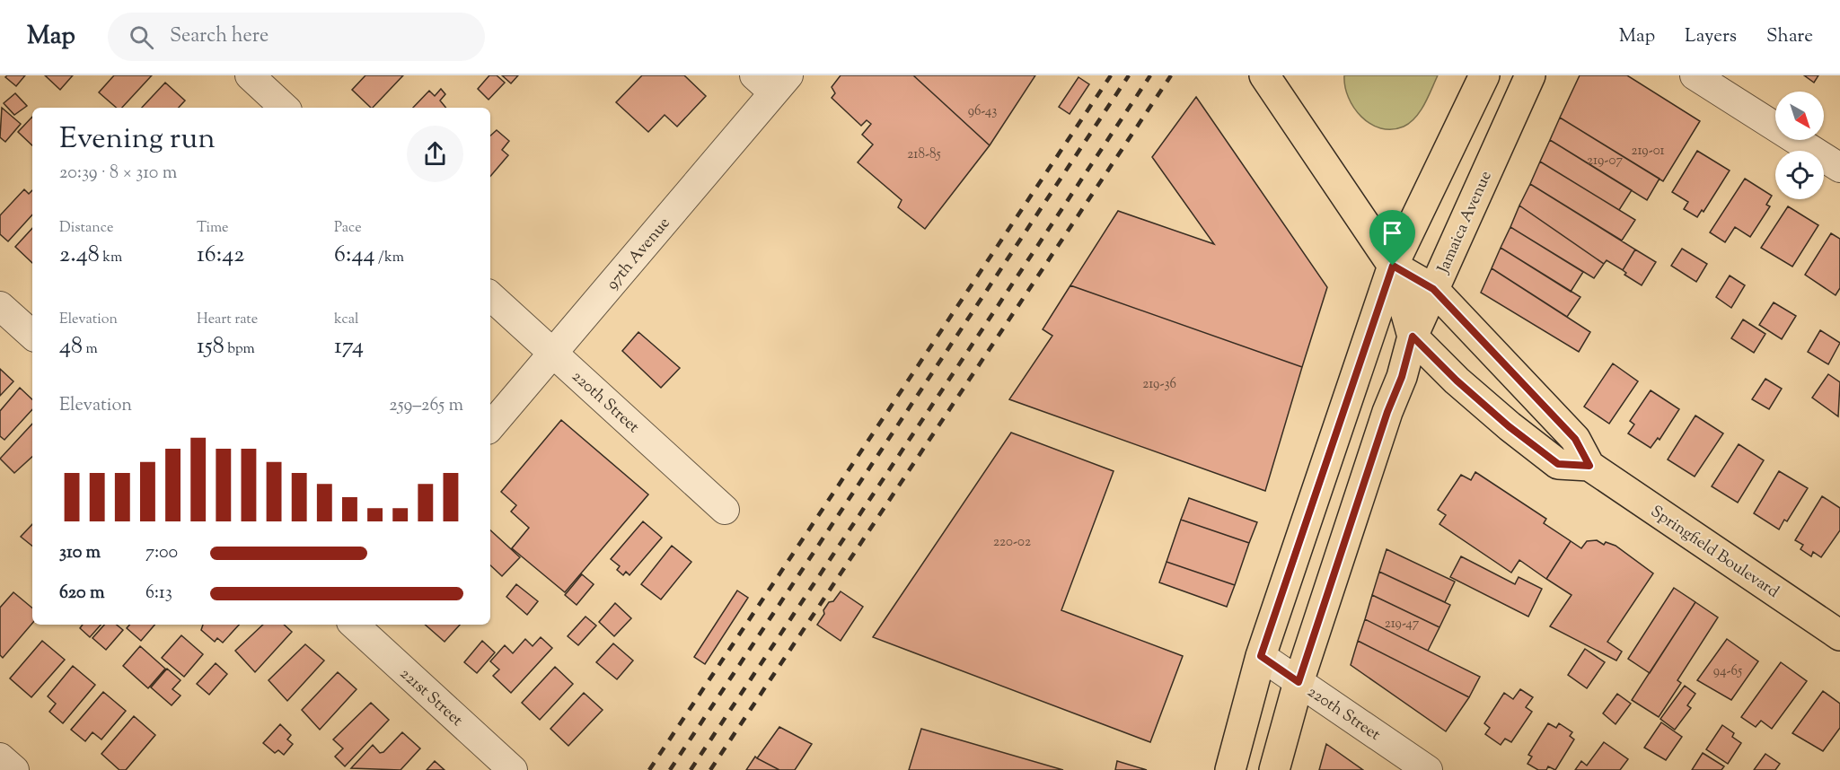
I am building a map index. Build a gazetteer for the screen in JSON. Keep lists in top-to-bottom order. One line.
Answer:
{"streets":{"main road":["Jamaica Avenue","Springfield Boulevard"],"street":["97th Avenue","220th Street","221st Street"]},"crossings":[["Jamaica Avenue","220th Street"],["Jamaica Avenue","Springfield Boulevard"],["97th Avenue","220th Street"]],"house_numbers":["96-43","219-01","218-85","219-07","219-36","220-02","219-47","94-65"],"north":"bottom right","page":{"header":"Map","search":"Search here","nav":["Map","Layers","Share"],"heading":["Evening run","20:39 · 8 × 310 m"],"stats":[["Distance","2.48 km"],["Time","16:42"],["Pace","6:44 /km"],["Elevation","48 m"],["Heart rate","158 bpm"],["kcal","174"]],"chart":["Elevation","259–265 m"],"list":[{"name":"310 m","note":"7:00"},{"name":"620 m","note":"6:13"}]}}
